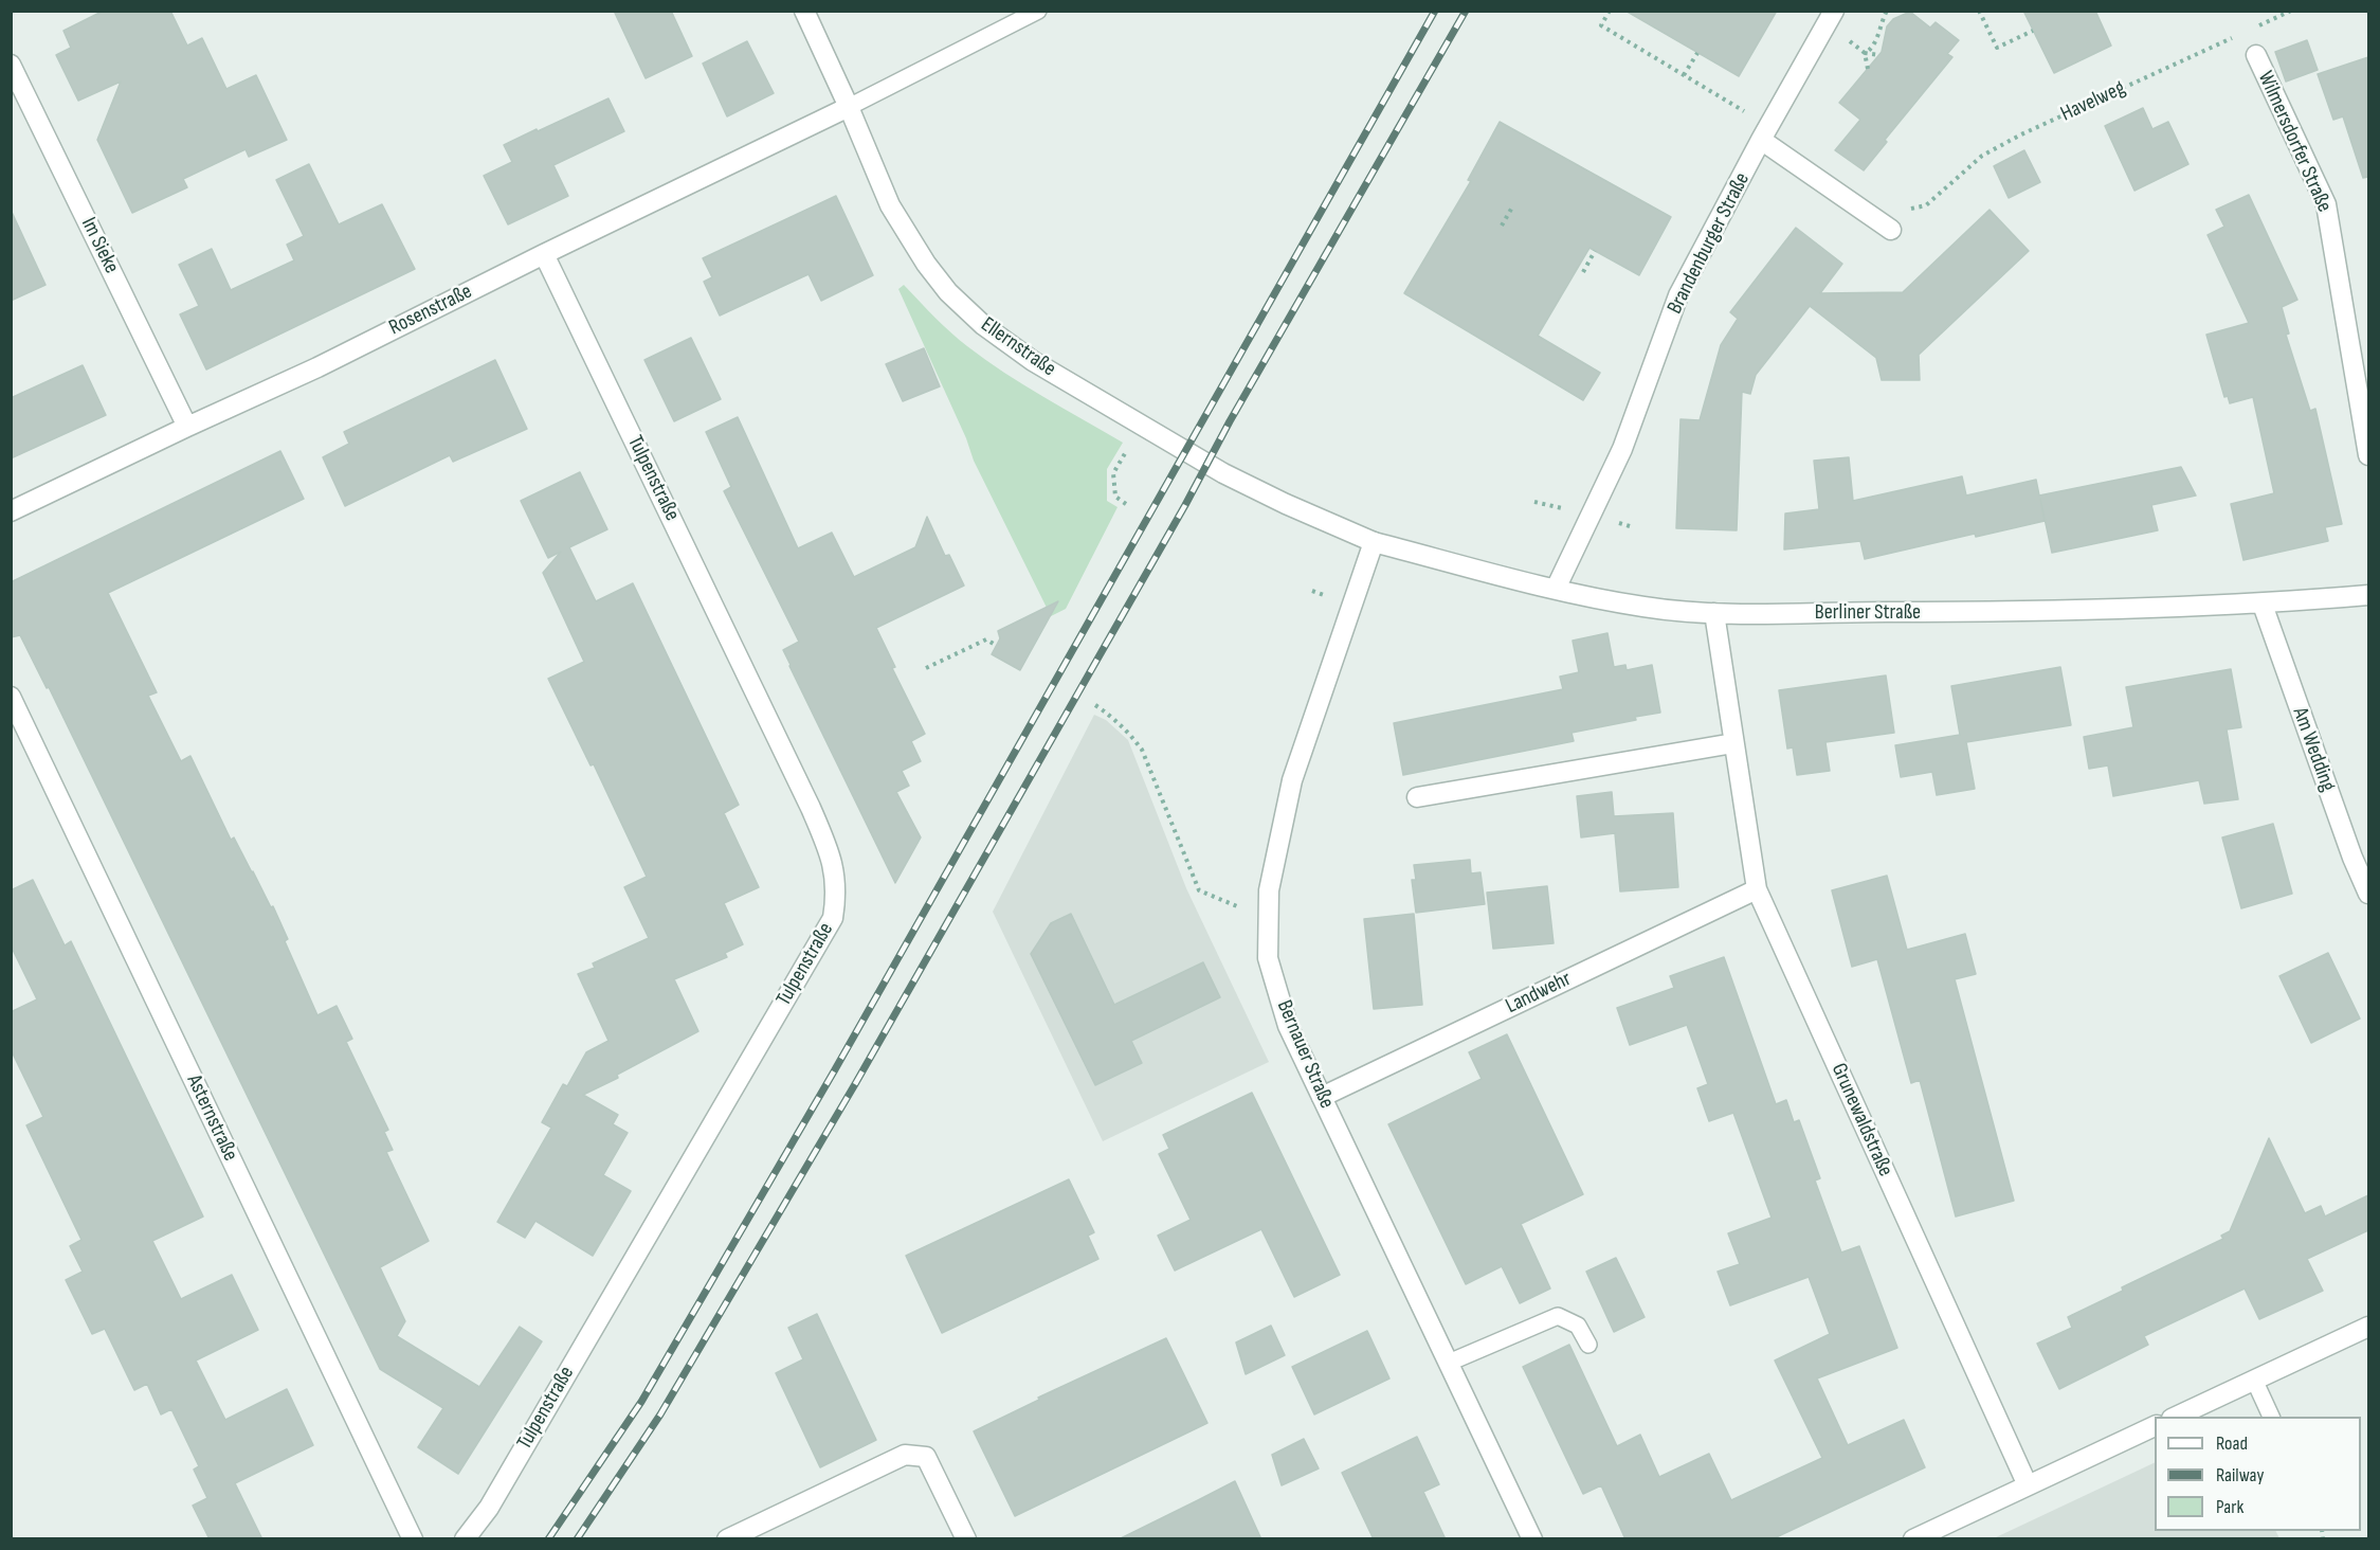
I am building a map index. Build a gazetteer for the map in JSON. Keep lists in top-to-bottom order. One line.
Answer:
{"streets":{"street":["Wilmersdorfer Straße","Brandenburger Straße","Im Sieke","Rosenstraße","Ellernstraße","Tulpenstraße","Berliner Straße","Am Wedding","Landwehr","Bernauer Straße","Asternstraße","Grunewaldstraße"],"path":["Havelweg"]},"crossings":[["Brandenburger Straße","Berliner Straße"],["Im Sieke","Rosenstraße"],["Rosenstraße","Ellernstraße"],["Rosenstraße","Tulpenstraße"],["Ellernstraße","Berliner Straße"],["Ellernstraße","Bernauer Straße"],["Berliner Straße","Am Wedding"],["Berliner Straße","Bernauer Straße"],["Berliner Straße","Grunewaldstraße"],["Landwehr","Bernauer Straße"],["Landwehr","Grunewaldstraße"]],"legend":["Road","Railway","Park"]}
